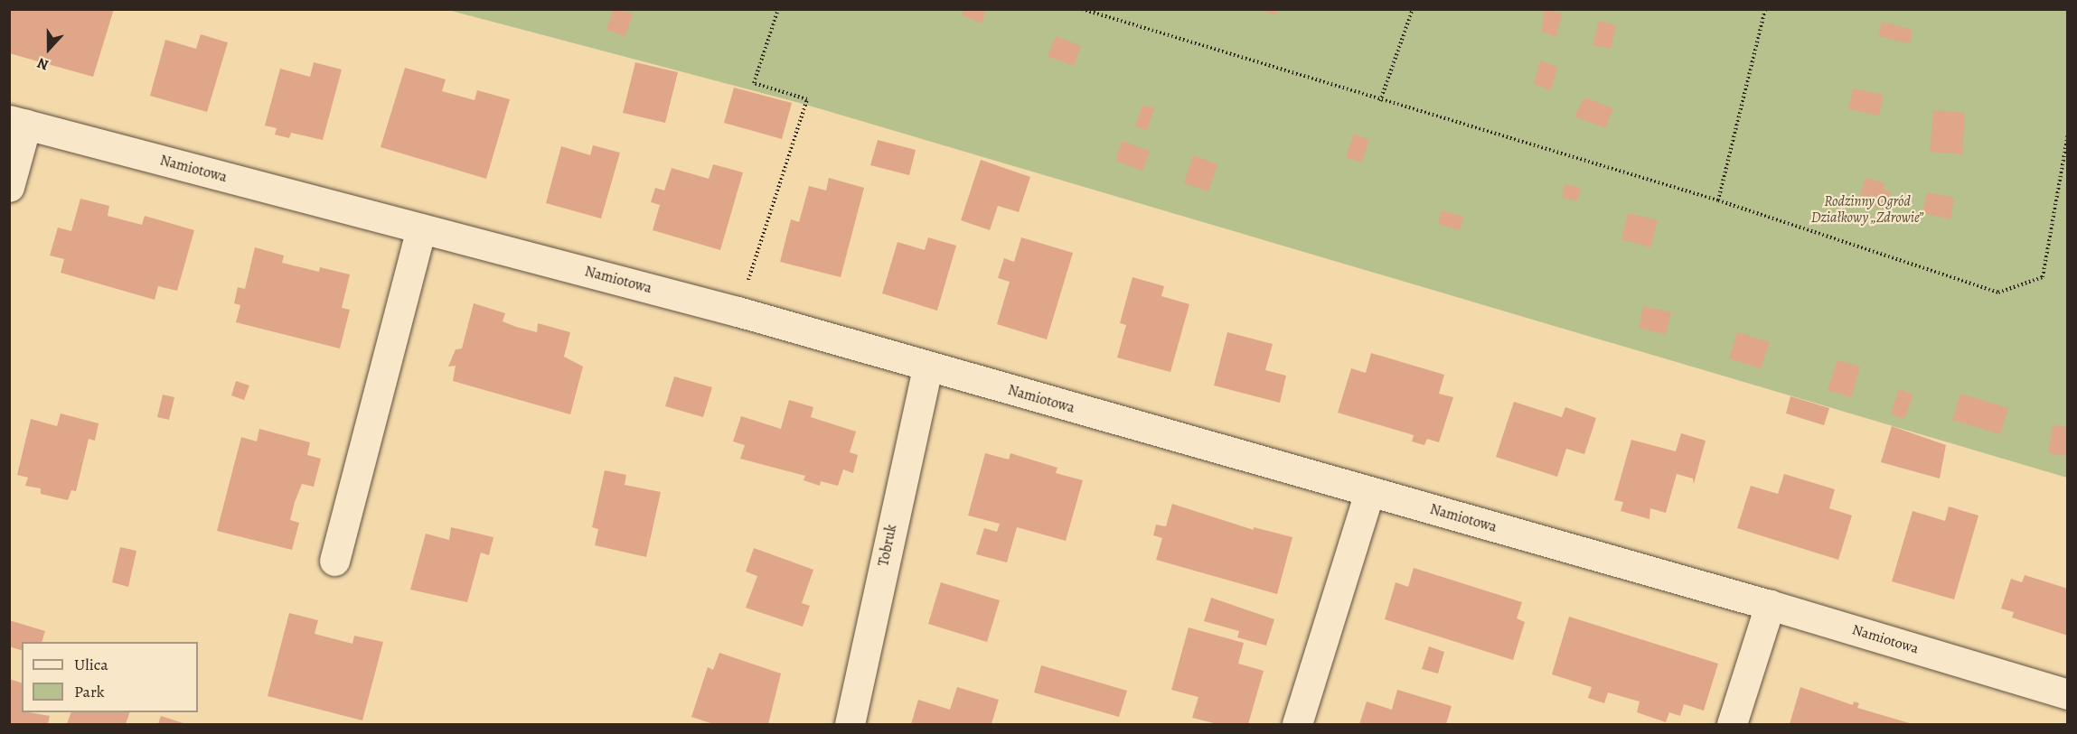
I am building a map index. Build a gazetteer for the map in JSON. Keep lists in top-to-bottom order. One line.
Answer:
{"streets":{"street":["Namiotowa","Tobruk"]},"crossings":[["Namiotowa","Tobruk"]],"parks":["Rodzinny Ogród Działkowy „Zdrowie”"],"legend":["Ulica","Park"],"north":"bottom"}
